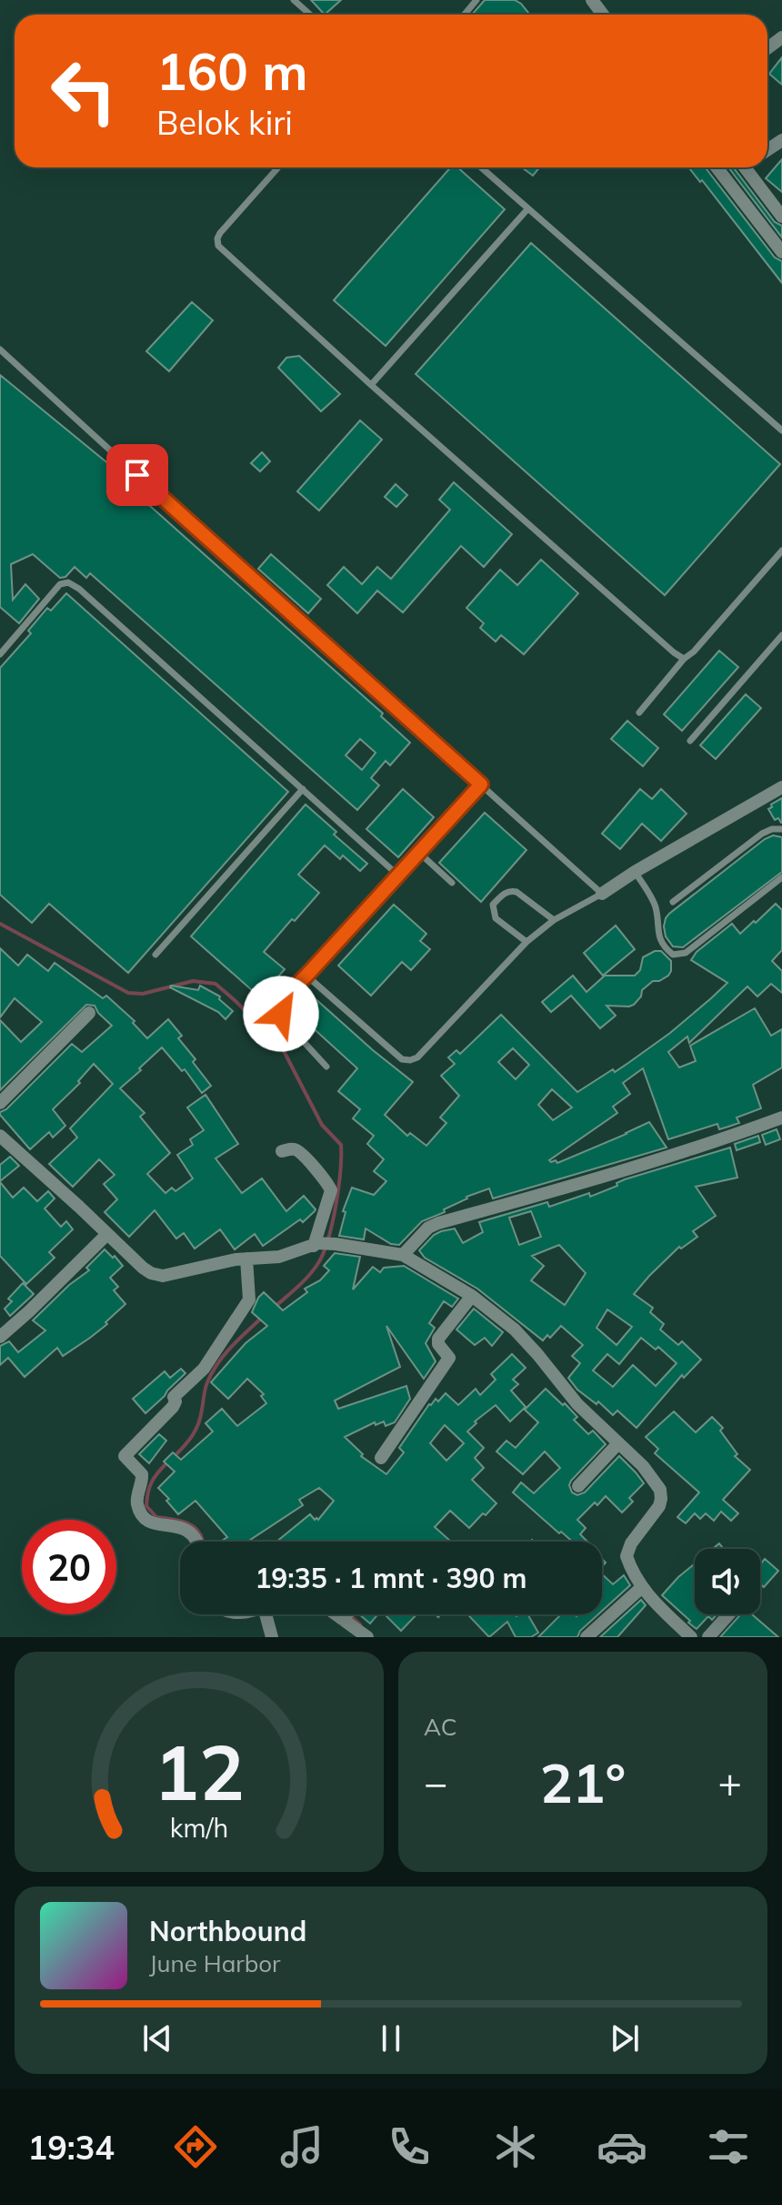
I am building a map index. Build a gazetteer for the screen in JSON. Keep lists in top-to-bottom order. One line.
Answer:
{"page":{"turn":["160 m","Belok kiri"],"limit":"20","trip":"19:35 · 1 mnt · 390 m","tile":"AC","heat":["−","21°","+"],"song":["Northbound","June Harbor"],"tabs":"19:34","gauge":["12","km/h"]}}
